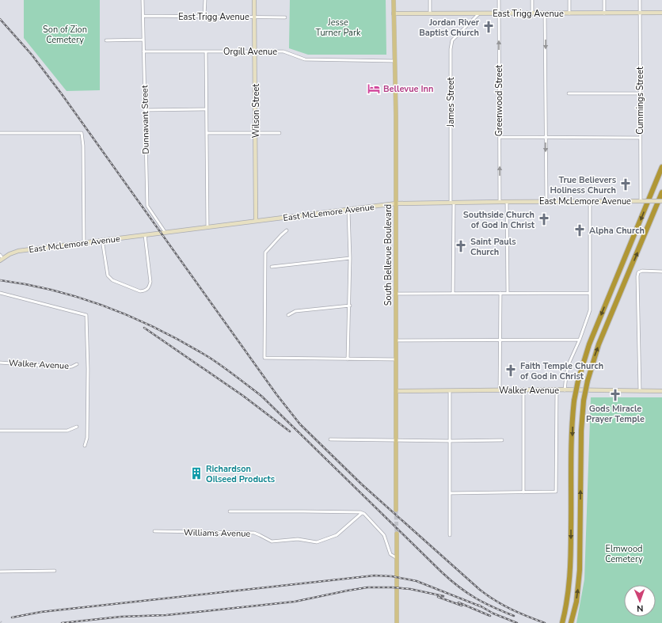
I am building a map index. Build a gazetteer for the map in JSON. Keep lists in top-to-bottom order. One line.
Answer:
{"streets":{"main road":["South Bellevue Boulevard"],"street":["East Trigg Avenue","Orgill Avenue","Greenwood Street","Cummings Street","James Street","Wilson Street","Dunnavant Street","East McLemore Avenue","Walker Avenue","Williams Avenue"]},"crossings":[["East Trigg Avenue","Greenwood Street"],["East Trigg Avenue","Cummings Street"],["East Trigg Avenue","James Street"],["East Trigg Avenue","Wilson Street"],["East Trigg Avenue","Dunnavant Street"],["East Trigg Avenue","South Bellevue Boulevard"],["Orgill Avenue","Wilson Street"],["Orgill Avenue","Dunnavant Street"],["Orgill Avenue","South Bellevue Boulevard"],["Greenwood Street","East McLemore Avenue"],["Cummings Street","East McLemore Avenue"],["James Street","East McLemore Avenue"],["Wilson Street","East McLemore Avenue"],["Dunnavant Street","East McLemore Avenue"],["East McLemore Avenue","South Bellevue Boulevard"],["South Bellevue Boulevard","Walker Avenue"]],"one_way":["Greenwood Street"],"parks":["Jesse Turner Park","Son of Zion Cemetery","Elmwood Cemetery"],"places":{"church":["Jordan River Baptist Church","True Believers Holiness Church","Southside Church of God In Christ","Alpha Church","Saint Pauls Church","Faith Temple Church of God in Christ","Gods Miracle Prayer Temple"],"hotel":["Bellevue Inn"],"building":["Richardson Oilseed Products"]},"north":"bottom"}
